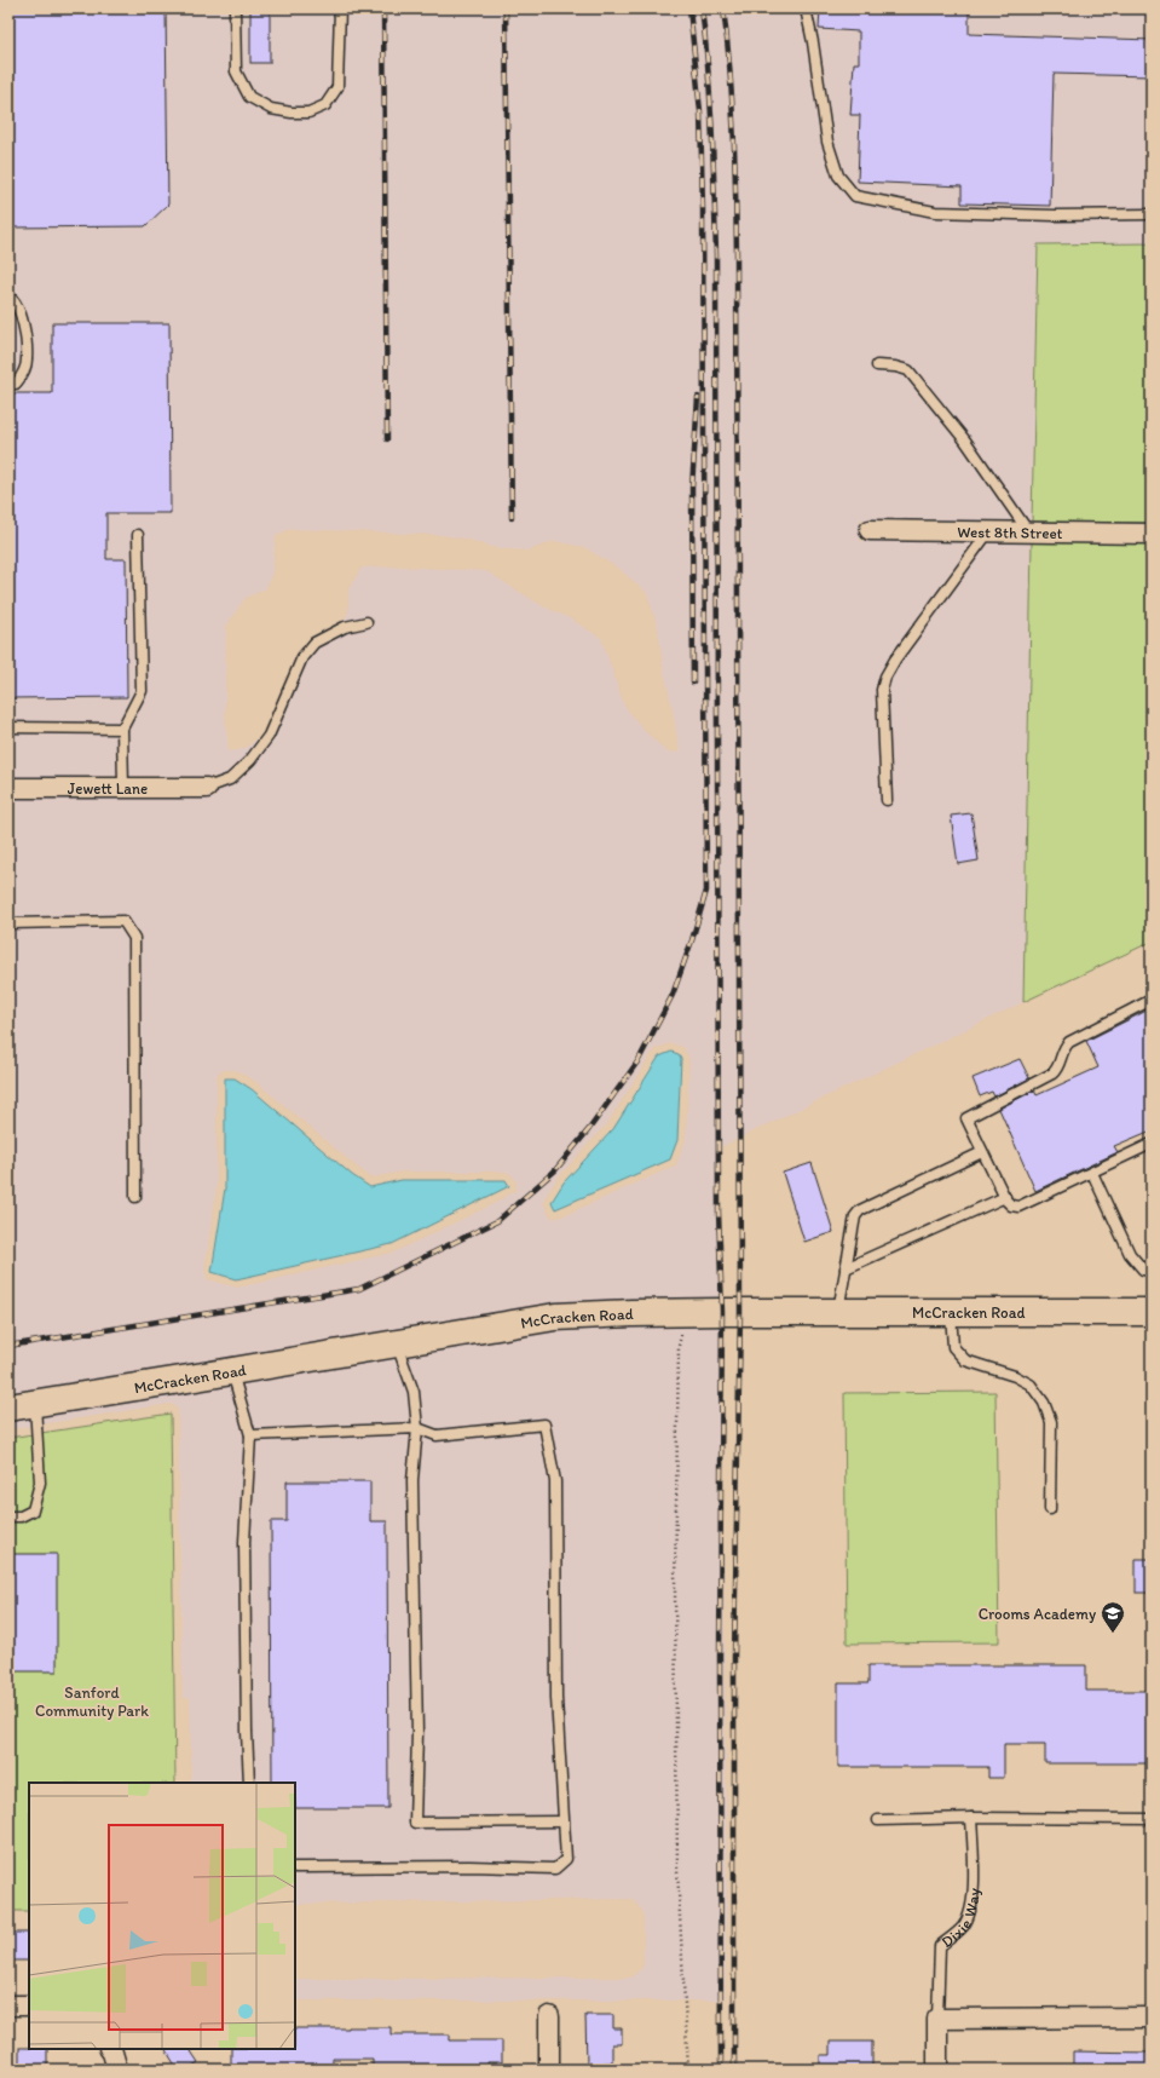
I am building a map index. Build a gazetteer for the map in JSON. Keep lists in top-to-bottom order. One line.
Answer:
{"streets":{"street":["West 8th Street","Jewett Lane","McCracken Road","Dixie Way"]},"parks":["Sanford Community Park"],"places":{"school or university":["Crooms Academy"]}}
